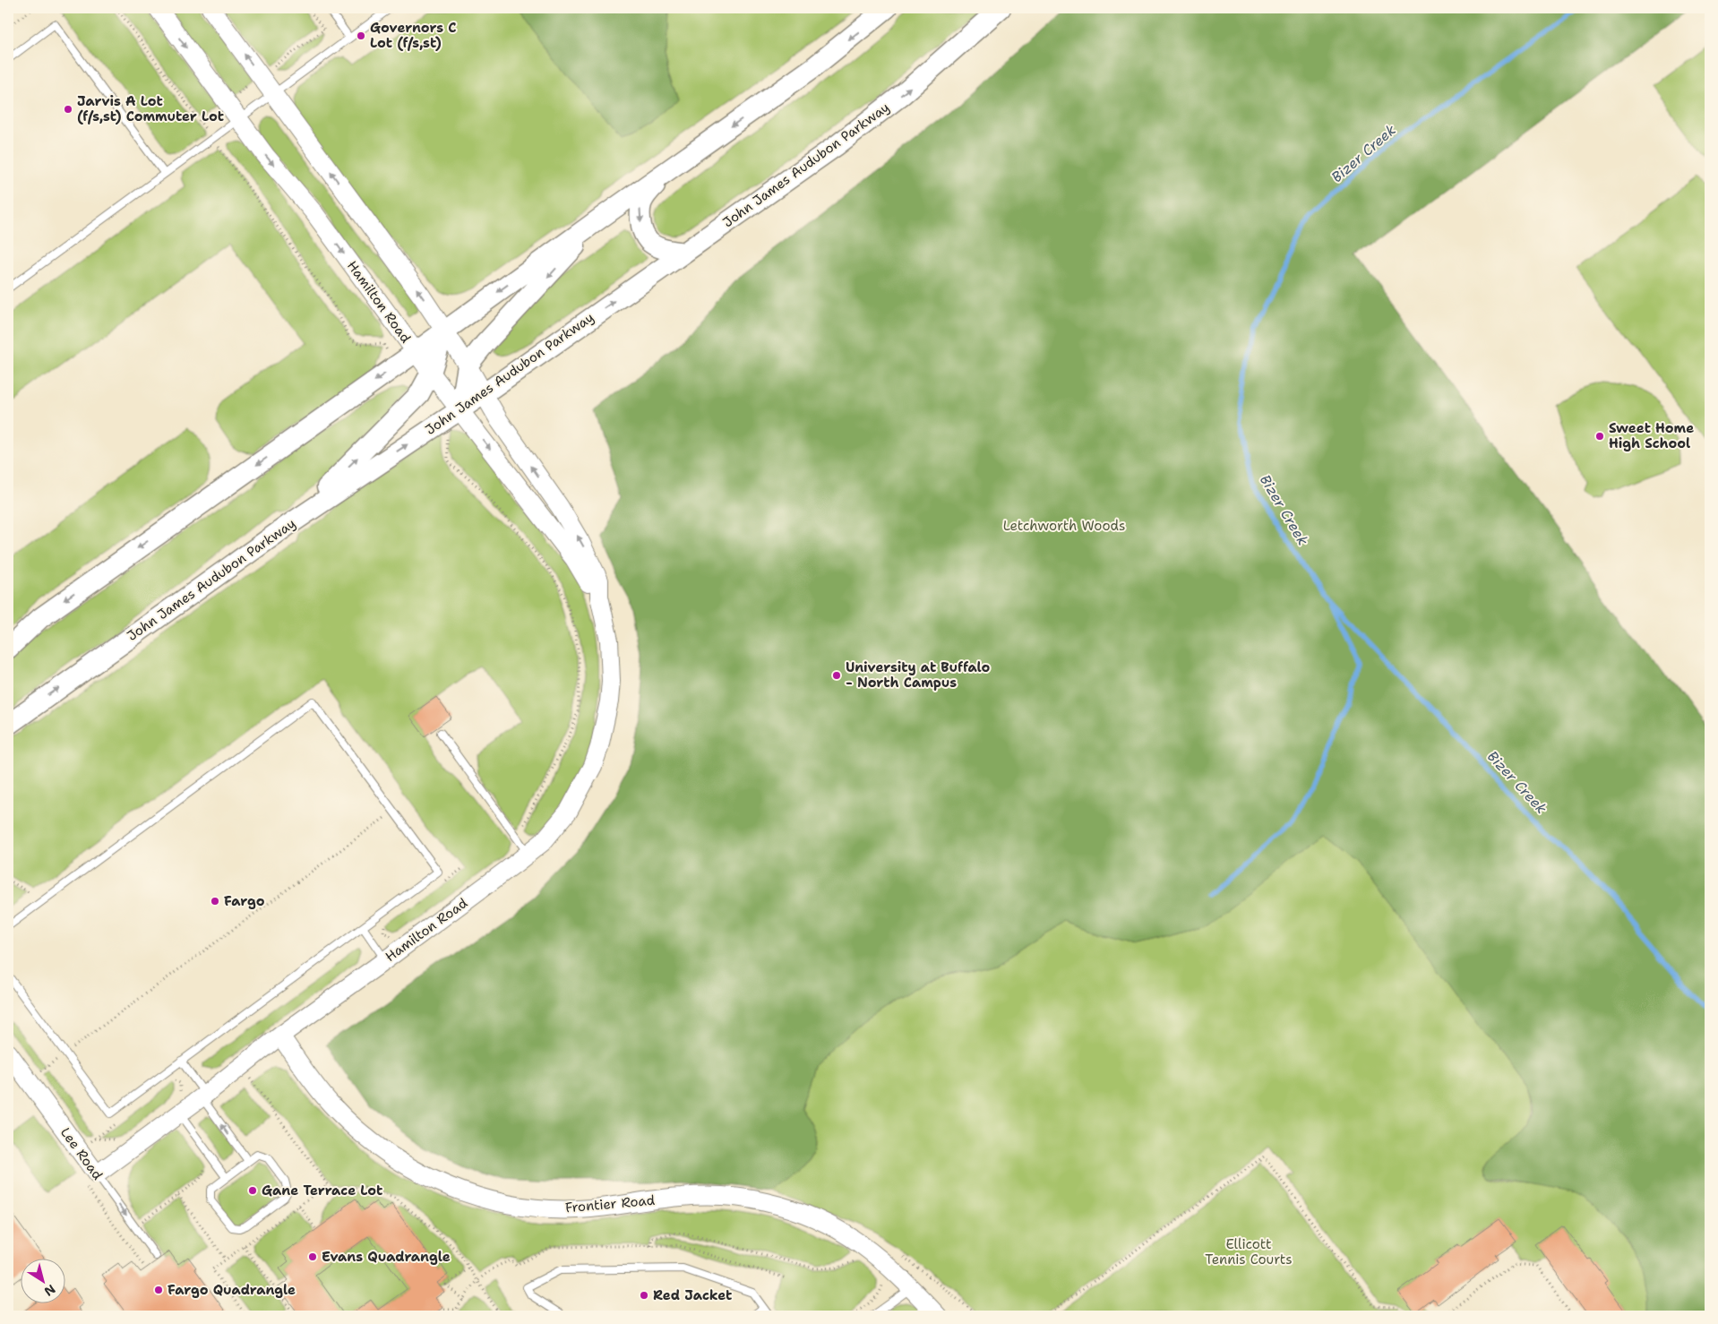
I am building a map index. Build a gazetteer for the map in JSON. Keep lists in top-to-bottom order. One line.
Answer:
{"streets":{"main road":["John James Audubon Parkway"],"street":["Hamilton Road","Lee Road","Frontier Road"]},"crossings":[["John James Audubon Parkway","Hamilton Road"],["Hamilton Road","Lee Road"],["Hamilton Road","Frontier Road"]],"water":["Bizer Creek"],"parks":["Letchworth Woods","Ellicott Tennis Courts"],"places":["Governors C Lot (f/s,st)","Jarvis A Lot (f/s,st) Commuter Lot","Sweet Home High School","University at Buffalo - North Campus","Fargo","Gane Terrace Lot","Evans Quadrangle","Fargo Quadrangle","Red Jacket"],"north":"bottom right"}
